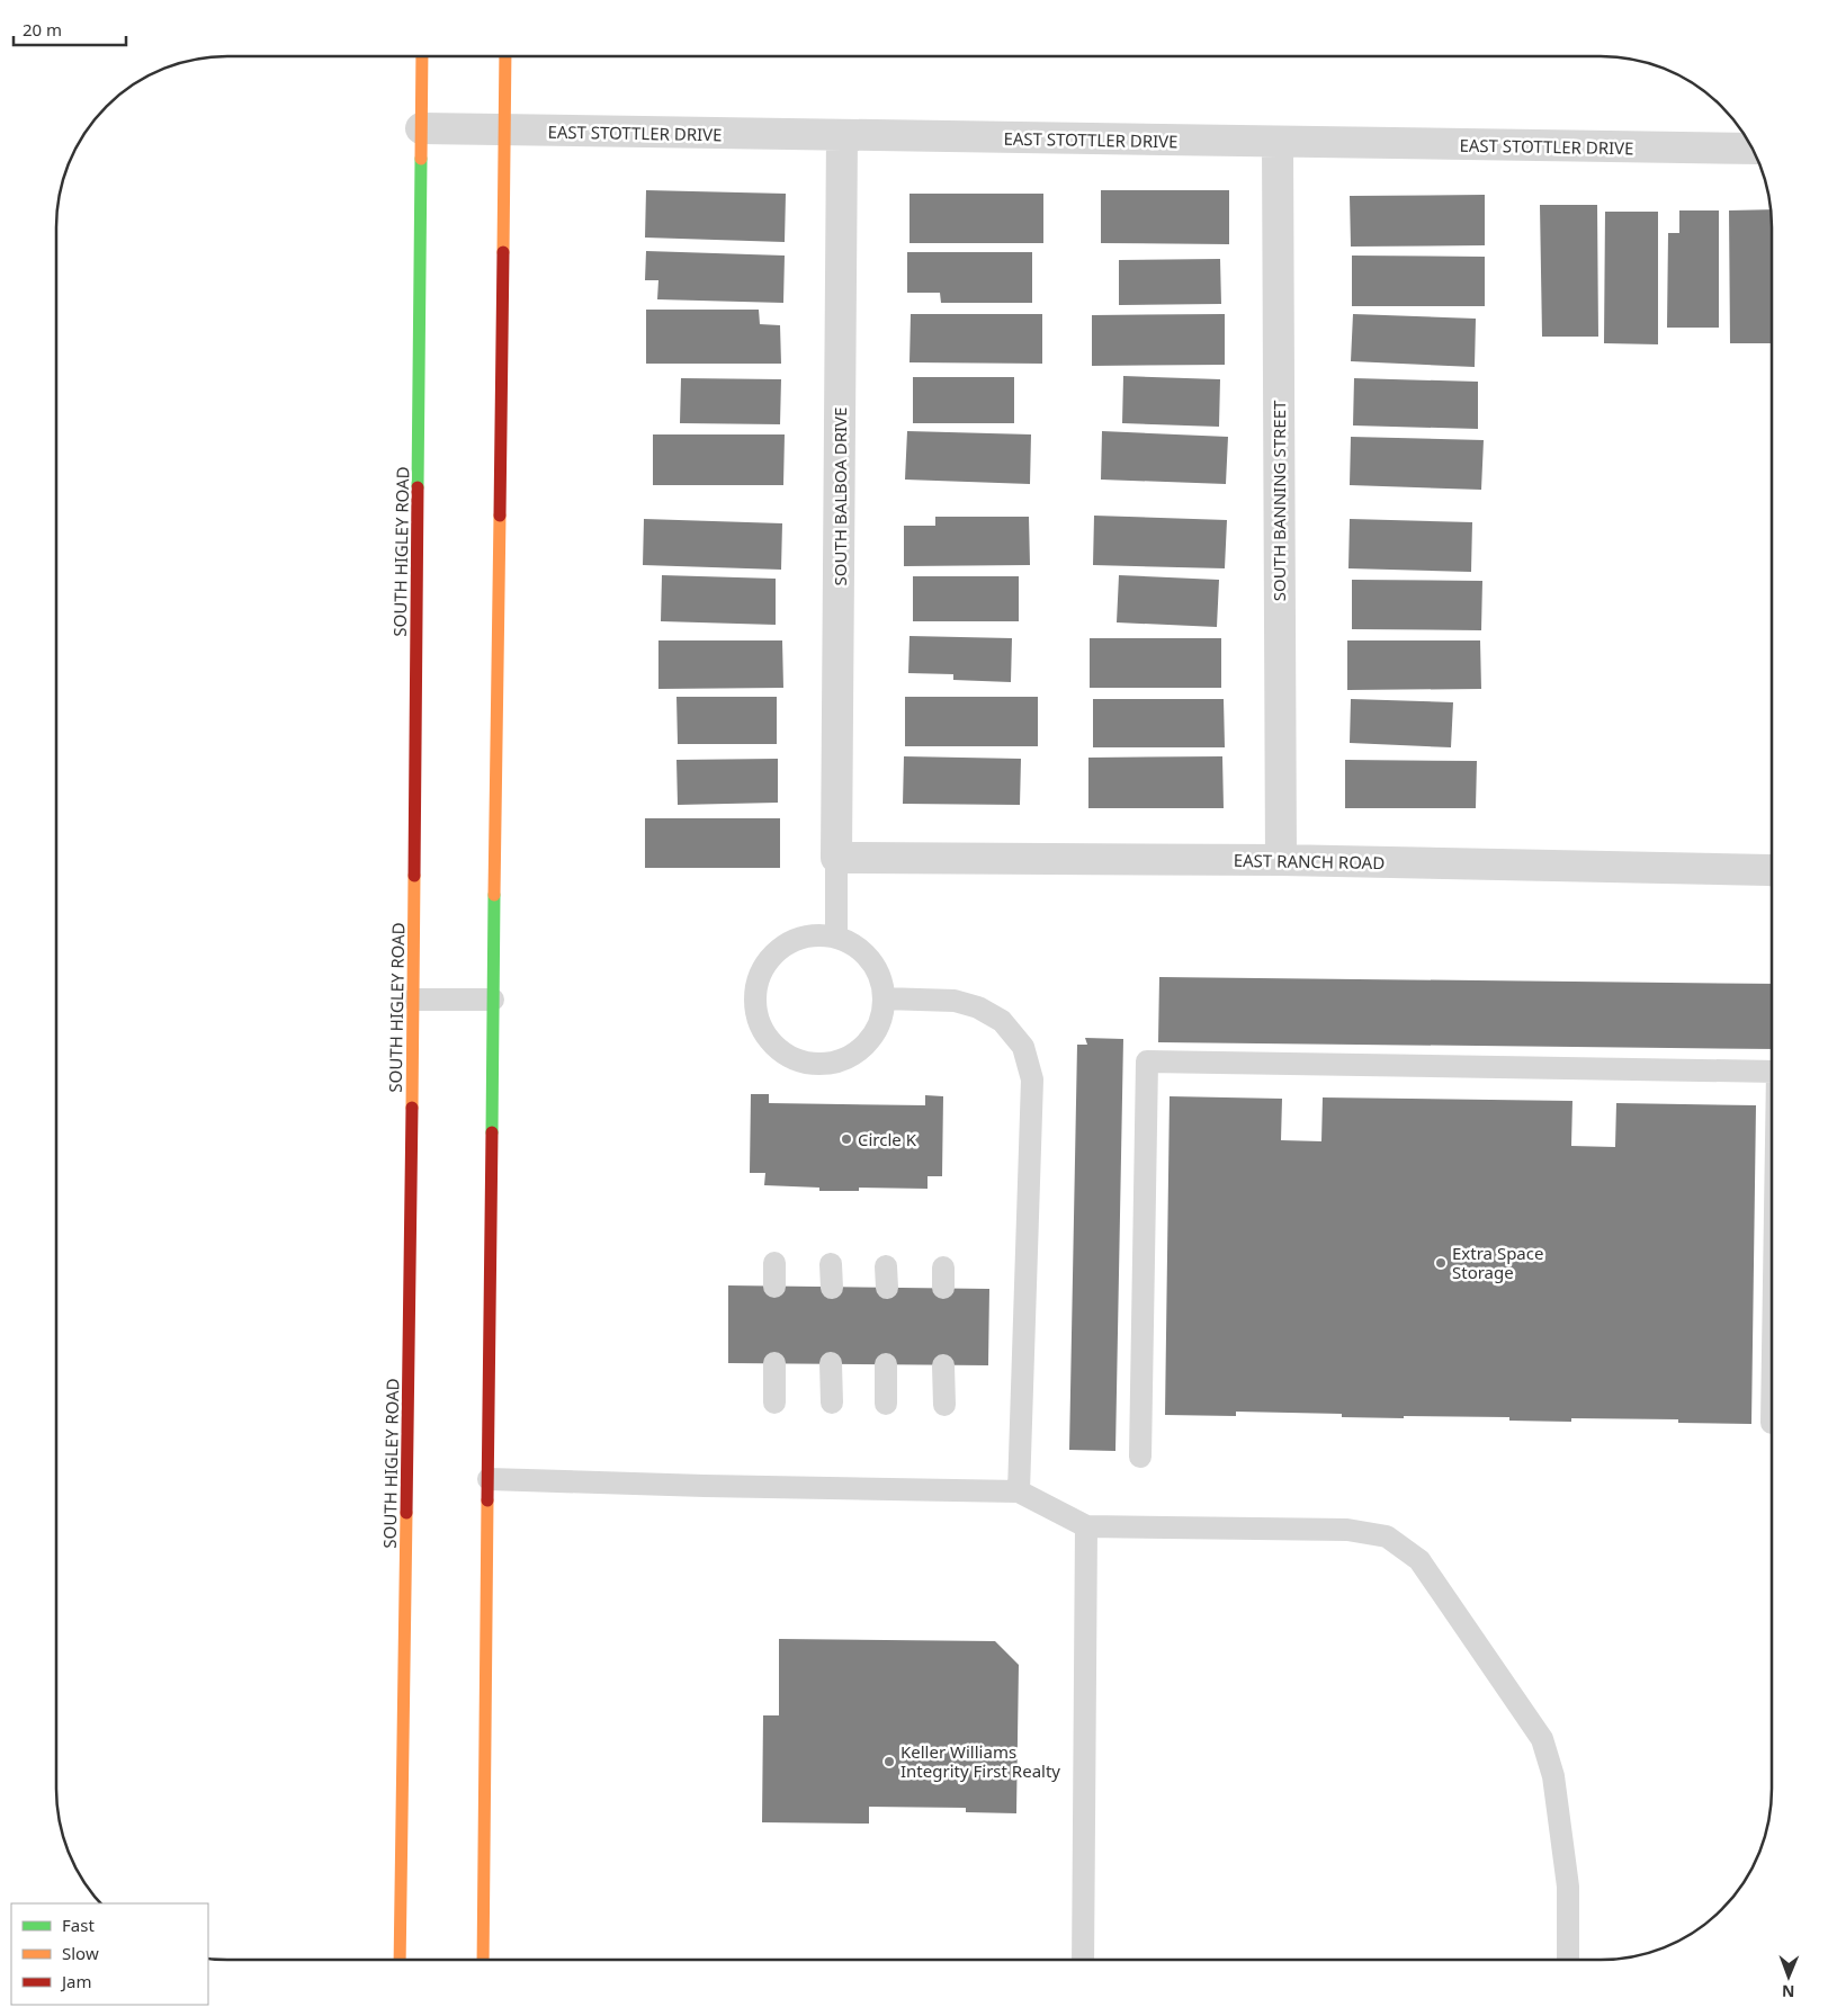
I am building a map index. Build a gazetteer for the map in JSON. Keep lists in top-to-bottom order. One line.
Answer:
{"streets":{"main road":["SOUTH HIGLEY ROAD"],"street":["EAST STOTTLER DRIVE","SOUTH BALBOA DRIVE","SOUTH BANNING STREET","EAST RANCH ROAD"]},"crossings":[["EAST STOTTLER DRIVE","SOUTH BALBOA DRIVE"],["EAST STOTTLER DRIVE","SOUTH BANNING STREET"],["EAST STOTTLER DRIVE","SOUTH HIGLEY ROAD"],["SOUTH BALBOA DRIVE","EAST RANCH ROAD"],["SOUTH BANNING STREET","EAST RANCH ROAD"]],"places":["Circle K","Extra Space Storage","Keller Williams Integrity First Realty"],"legend":["Fast","Slow","Jam"],"scale_bar":"20 m","north":"bottom"}
